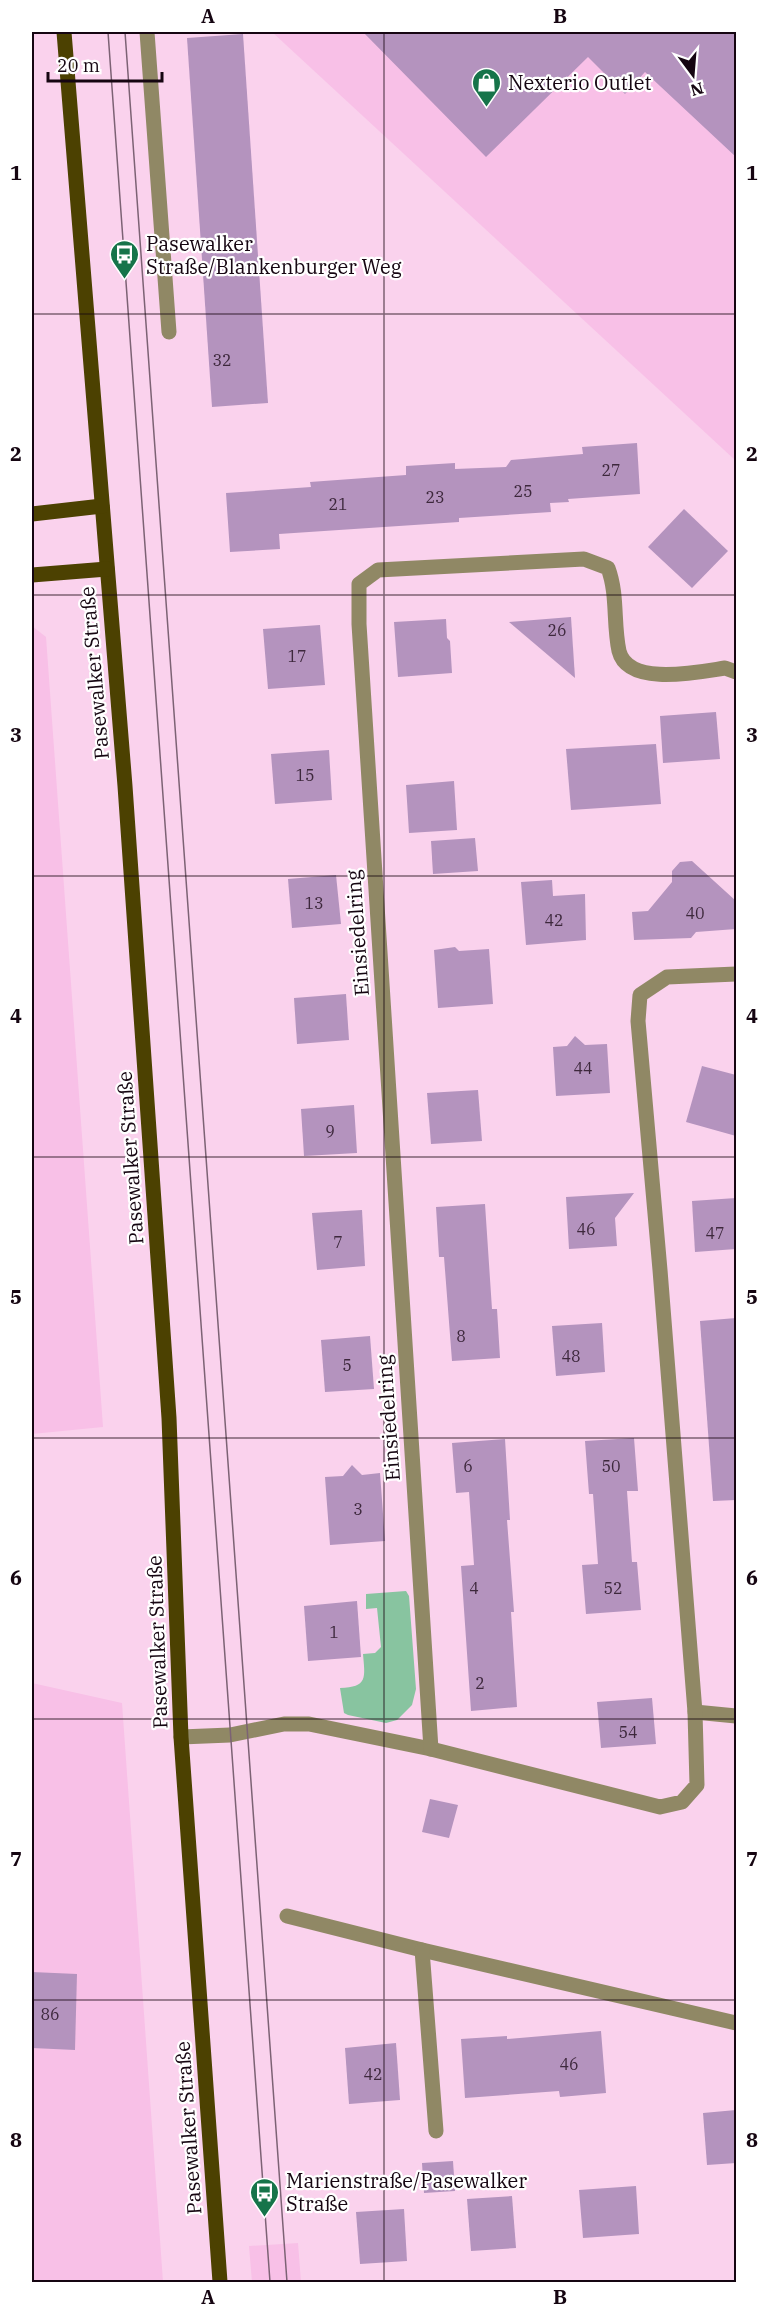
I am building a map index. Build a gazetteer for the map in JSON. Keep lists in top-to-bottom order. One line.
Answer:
{"streets":{"main road":["Pasewalker Straße"],"street":["Einsiedelring"]},"places":{"shop":["Nexterio Outlet"],"bus stop":["Pasewalker Straße/Blankenburger Weg","Marienstraße/Pasewalker Straße"]},"house_numbers":["32","27","25","23","21","26","17","15","13","40","42","44","9","46","47","7","8","48","5","6","50","3","4","52","1","2","54","86","46","42"],"scale_bar":"20 m","north":"bottom","grid":{"columns":["A","B"],"rows":["1","2","3","4","5","6","7","8"]}}
